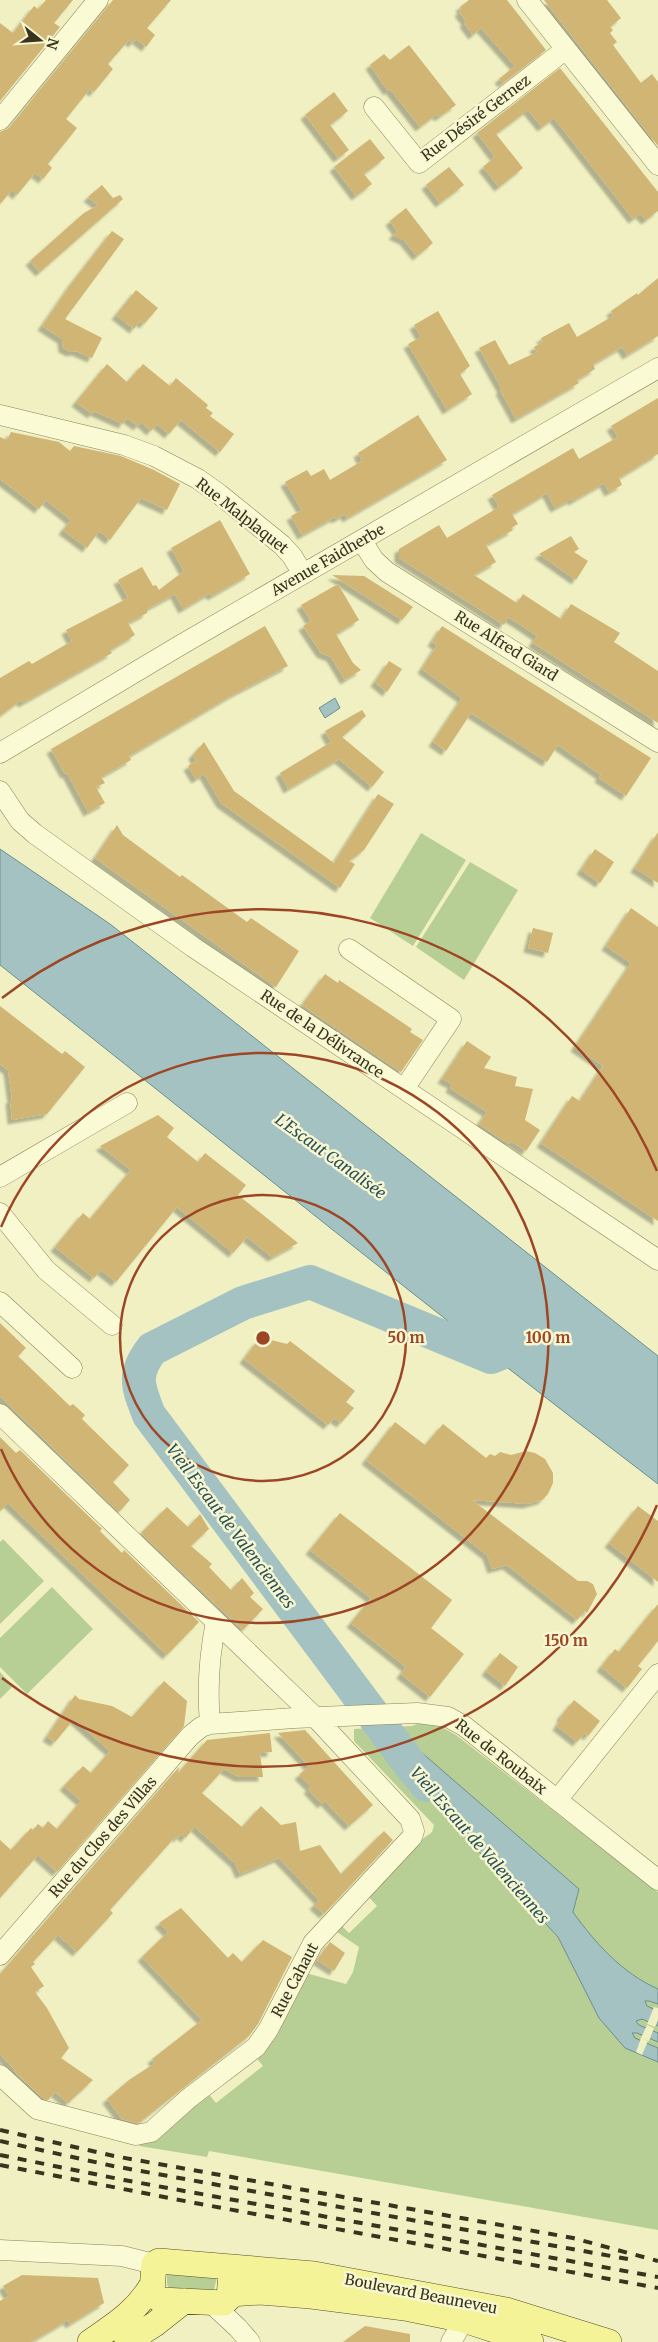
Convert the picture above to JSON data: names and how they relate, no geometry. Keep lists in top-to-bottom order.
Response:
{
  "streets": {
    "main road": ["Boulevard Beauneveu"],
    "street": [
      "Rue Désiré Gernez",
      "Rue Malplaquet",
      "Avenue Faidherbe",
      "Rue Alfred Giard",
      "Rue de la Délivrance",
      "Rue de Roubaix",
      "Rue du Clos des Villas",
      "Rue Cahaut"
    ]
  },
  "crossings": [
    ["Rue Malplaquet", "Avenue Faidherbe"],
    ["Avenue Faidherbe", "Rue Alfred Giard"],
    ["Rue de Roubaix", "Rue du Clos des Villas"],
    ["Rue de Roubaix", "Rue Cahaut"],
    ["Rue du Clos des Villas", "Rue Cahaut"]
  ],
  "water": ["L'Escaut Canalisée", "Vieil Escaut de Valenciennes"],
  "north": "right",
  "rings": ["50 m", "100 m", "150 m"]
}
